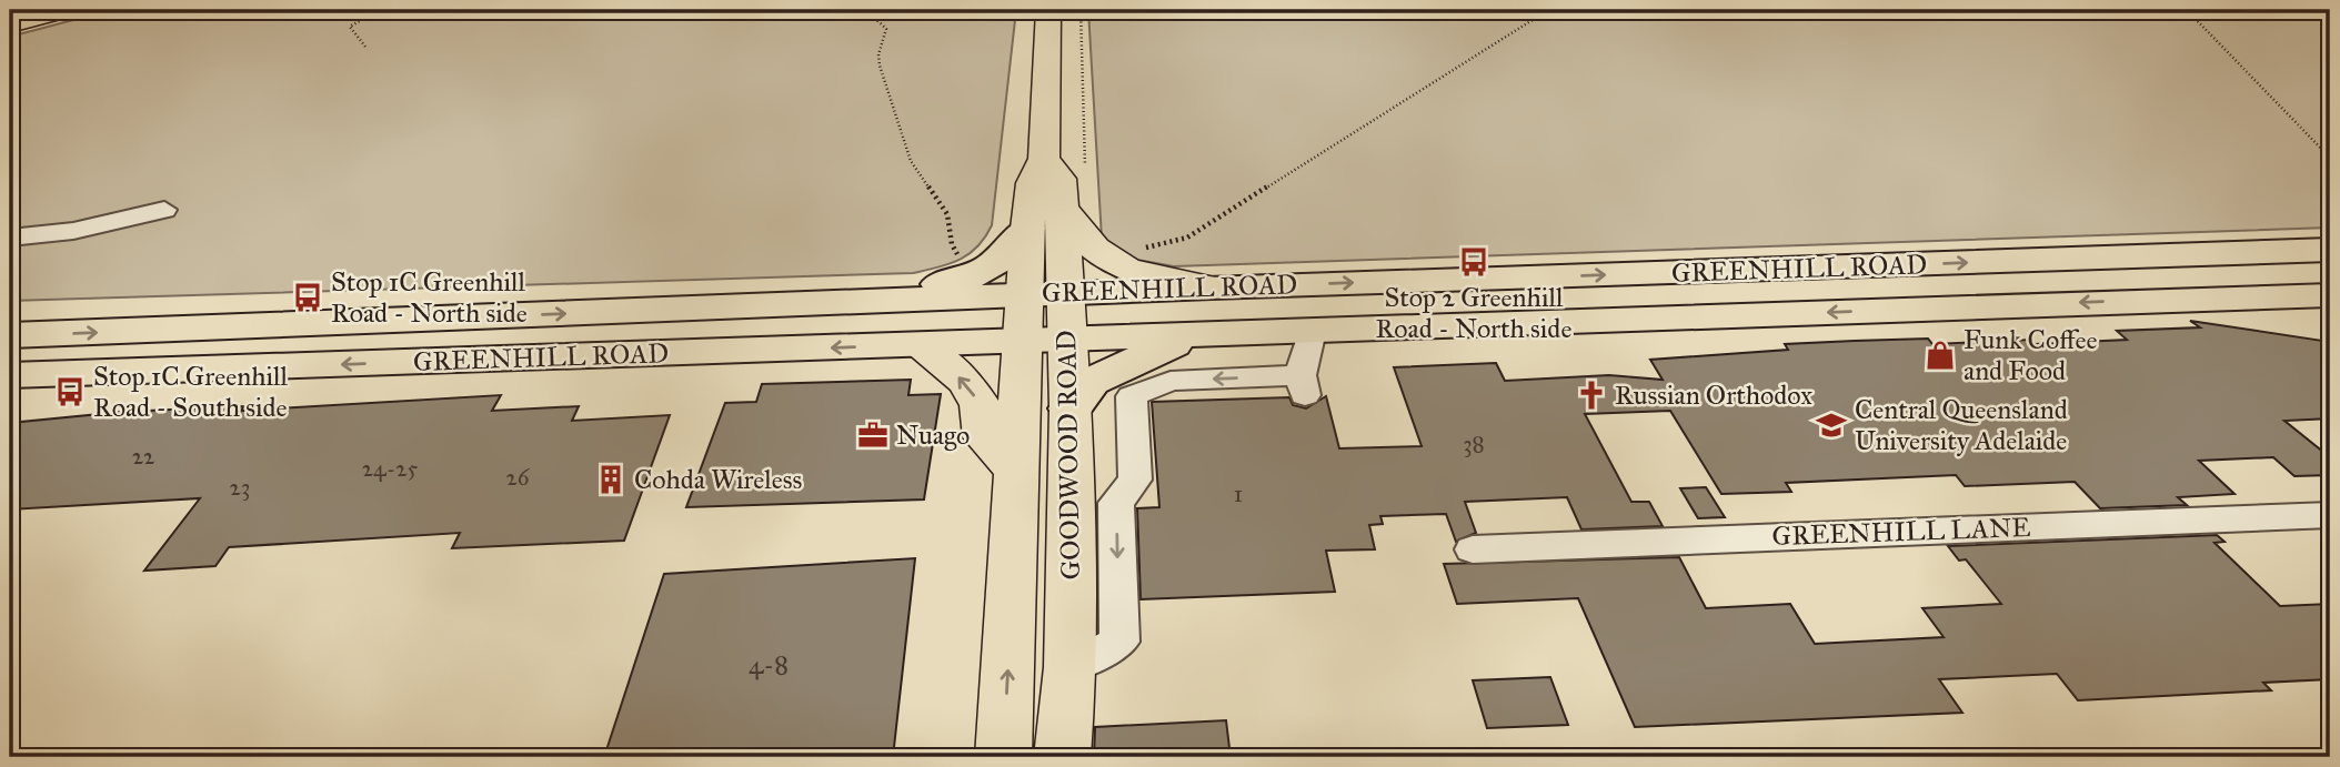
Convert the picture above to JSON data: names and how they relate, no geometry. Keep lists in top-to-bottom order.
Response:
{
  "streets": {
    "highway": ["GREENHILL ROAD"],
    "main road": ["GOODWOOD ROAD"],
    "lane": ["GREENHILL LANE"]
  },
  "crossings": [
    ["GREENHILL ROAD", "GOODWOOD ROAD"]
  ],
  "places": {
    "bus stop": ["Stop 2 Greenhill Road - North side", "Stop 1C Greenhill Road - North side", "Stop 1C Greenhill Road - South side"],
    "shop": ["Funk Coffee and Food"],
    "church": ["Russian Orthodox"],
    "school or university": ["Central Queensland University Adelaide"],
    "office": ["Nuago"],
    "building": ["Cohda Wireless"]
  },
  "house_numbers": [
    "38",
    "22",
    "24-25",
    "26",
    "23",
    "1",
    "4-8"
  ]
}
